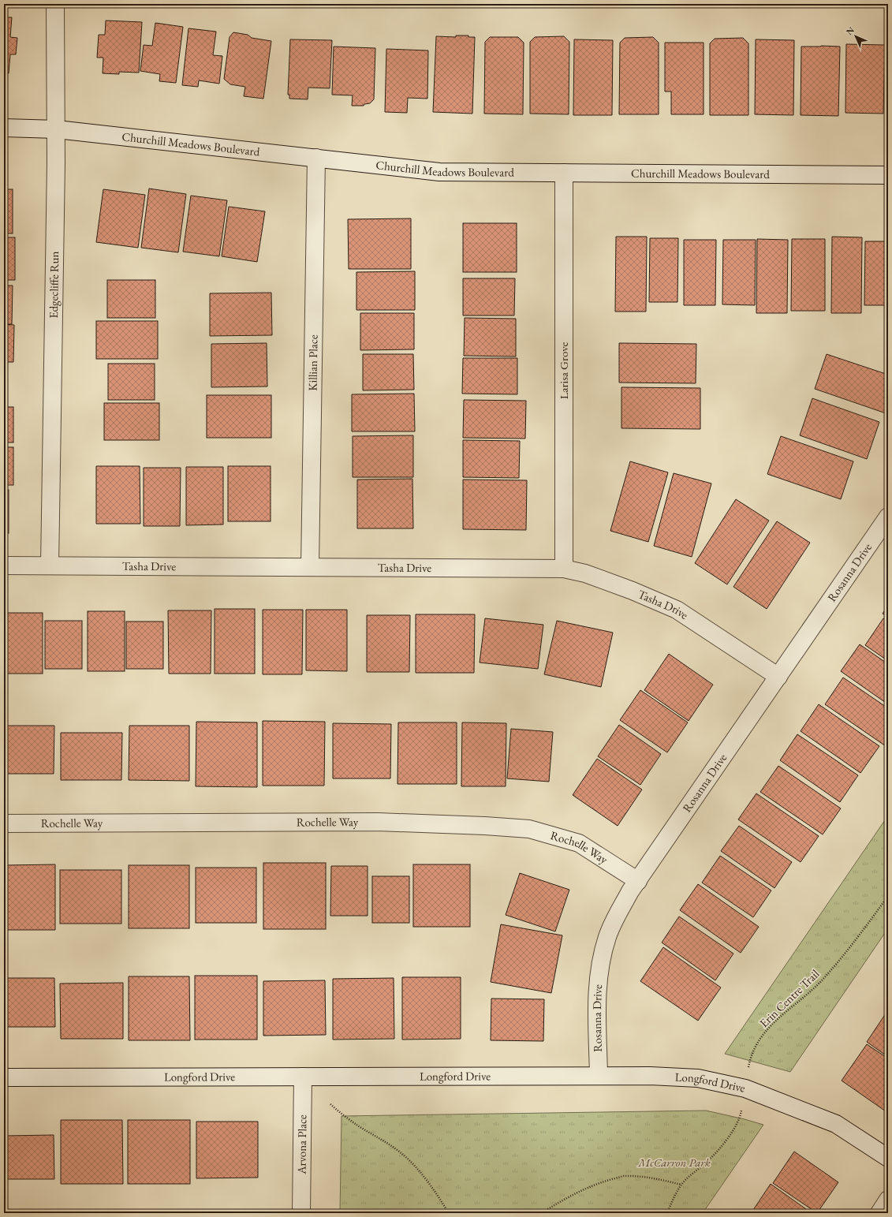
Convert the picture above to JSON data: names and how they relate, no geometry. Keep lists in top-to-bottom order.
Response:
{
  "streets": {
    "street": [
      "Churchill Meadows Boulevard",
      "Edgecliffe Run",
      "Killian Place",
      "Larisa Grove",
      "Tasha Drive",
      "Rosanna Drive",
      "Rochelle Way",
      "Longford Drive",
      "Arvona Place"
    ],
    "path": ["Erin Centre Trail"]
  },
  "crossings": [
    ["Churchill Meadows Boulevard", "Edgecliffe Run"],
    ["Churchill Meadows Boulevard", "Killian Place"],
    ["Churchill Meadows Boulevard", "Larisa Grove"],
    ["Edgecliffe Run", "Tasha Drive"],
    ["Killian Place", "Tasha Drive"],
    ["Larisa Grove", "Tasha Drive"],
    ["Tasha Drive", "Rosanna Drive"],
    ["Rosanna Drive", "Rochelle Way"],
    ["Rosanna Drive", "Longford Drive"],
    ["Longford Drive", "Arvona Place"]
  ],
  "parks": ["McCarron Park"],
  "north": "top left"
}
